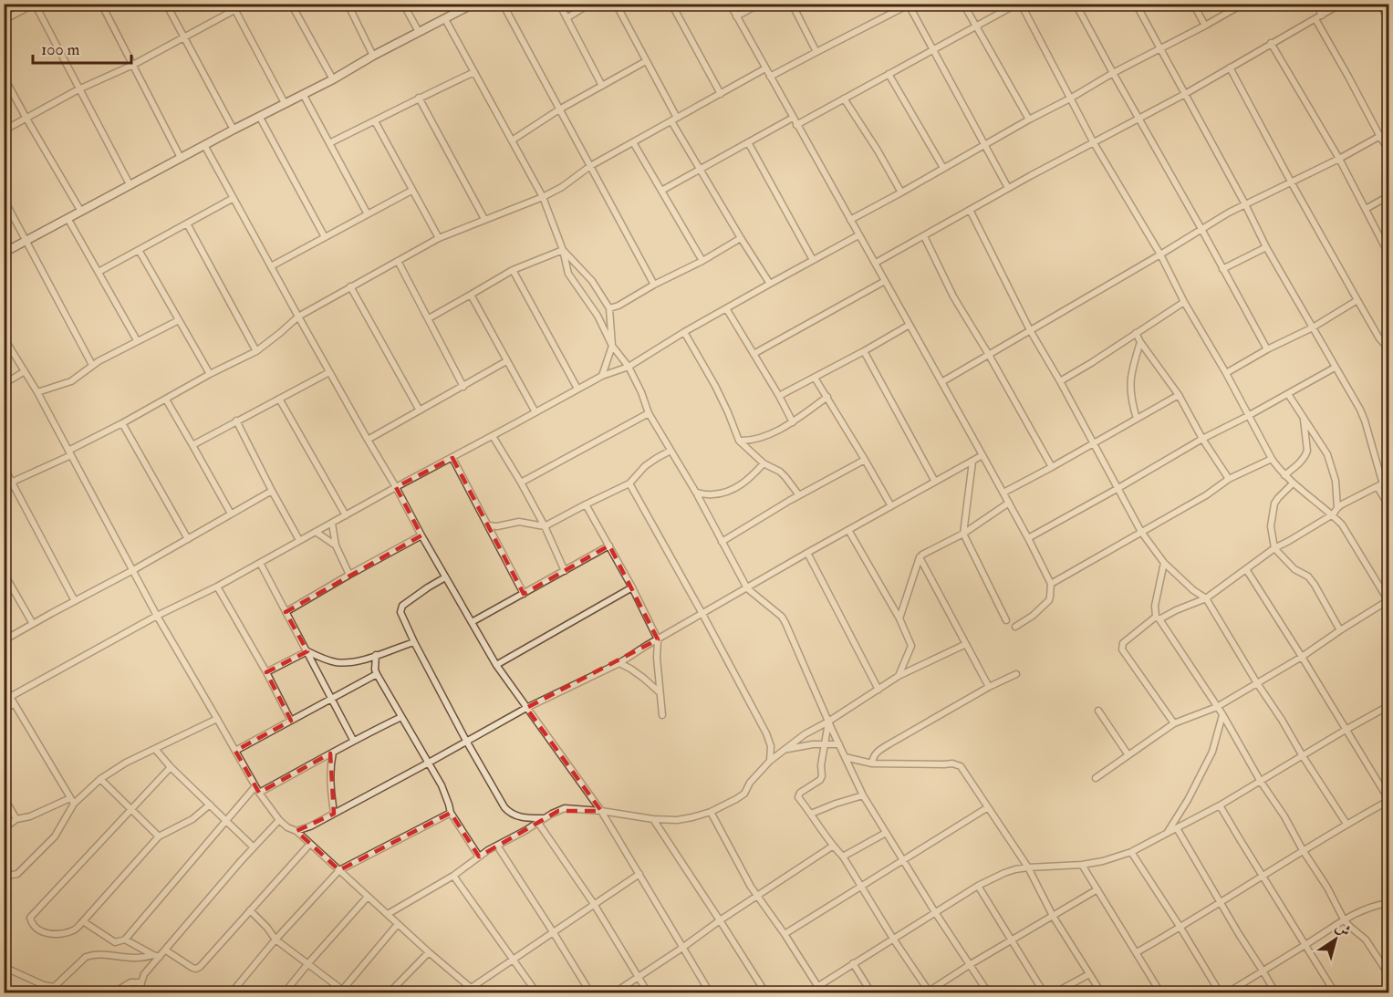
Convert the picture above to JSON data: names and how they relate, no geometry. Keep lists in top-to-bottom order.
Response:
{
  "scale_bar": "100 m",
  "north": "top right"
}
